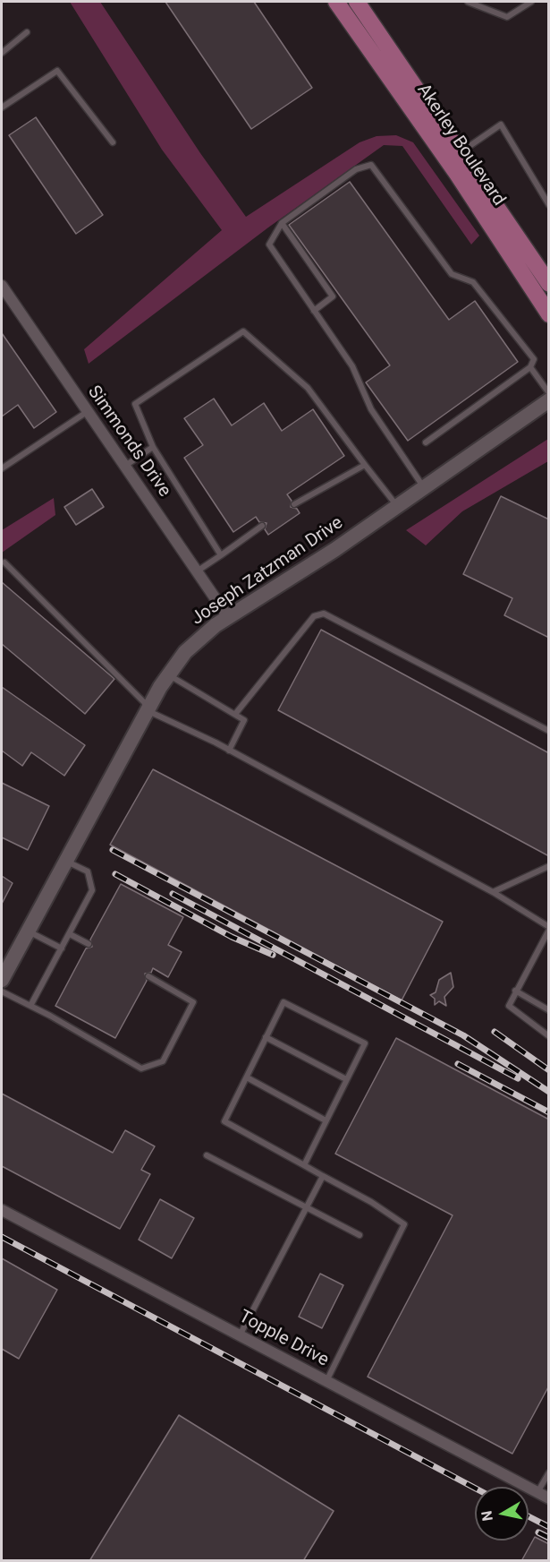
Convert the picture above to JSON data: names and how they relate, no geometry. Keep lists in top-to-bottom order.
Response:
{
  "streets": {
    "main road": ["Akerley Boulevard"],
    "street": ["Simmonds Drive", "Joseph Zatzman Drive", "Topple Drive"]
  },
  "crossings": [
    ["Simmonds Drive", "Joseph Zatzman Drive"]
  ],
  "north": "left"
}
